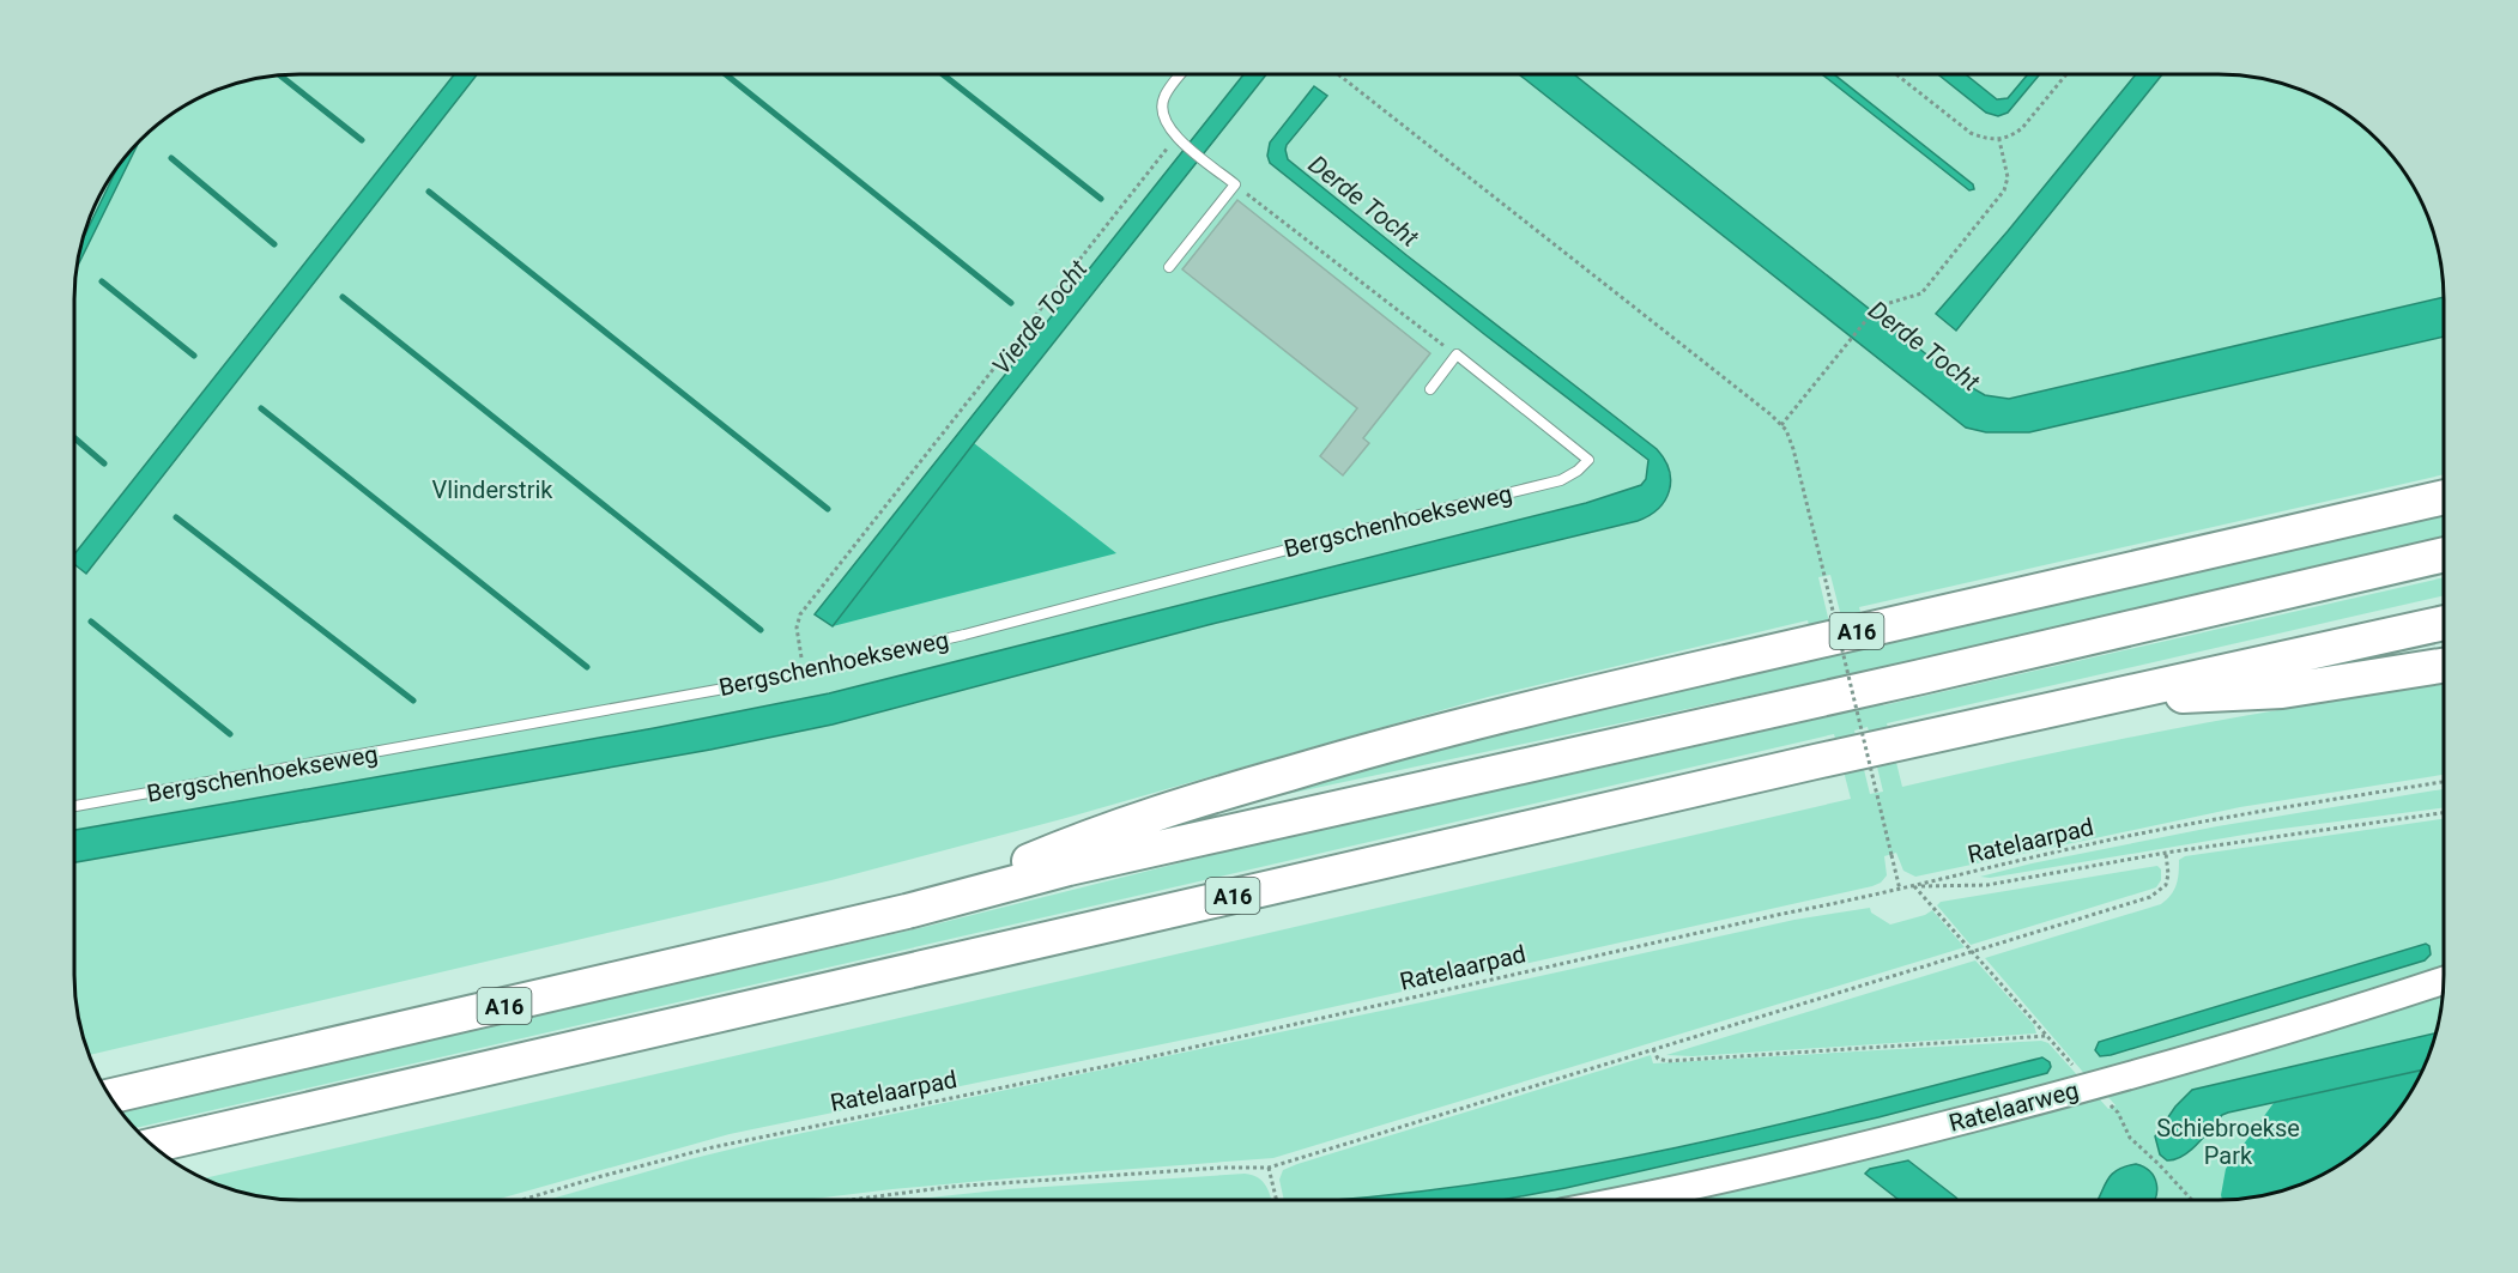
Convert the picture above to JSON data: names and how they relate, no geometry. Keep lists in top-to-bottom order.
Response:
{
  "streets": {
    "highway": ["A16"],
    "street": ["Ratelaarweg"],
    "lane": ["Bergschenhoekseweg"],
    "path": ["Ratelaarpad"]
  },
  "water": ["Derde Tocht", "Vierde Tocht"],
  "parks": ["Vlinderstrik", "Schiebroekse Park"]
}
